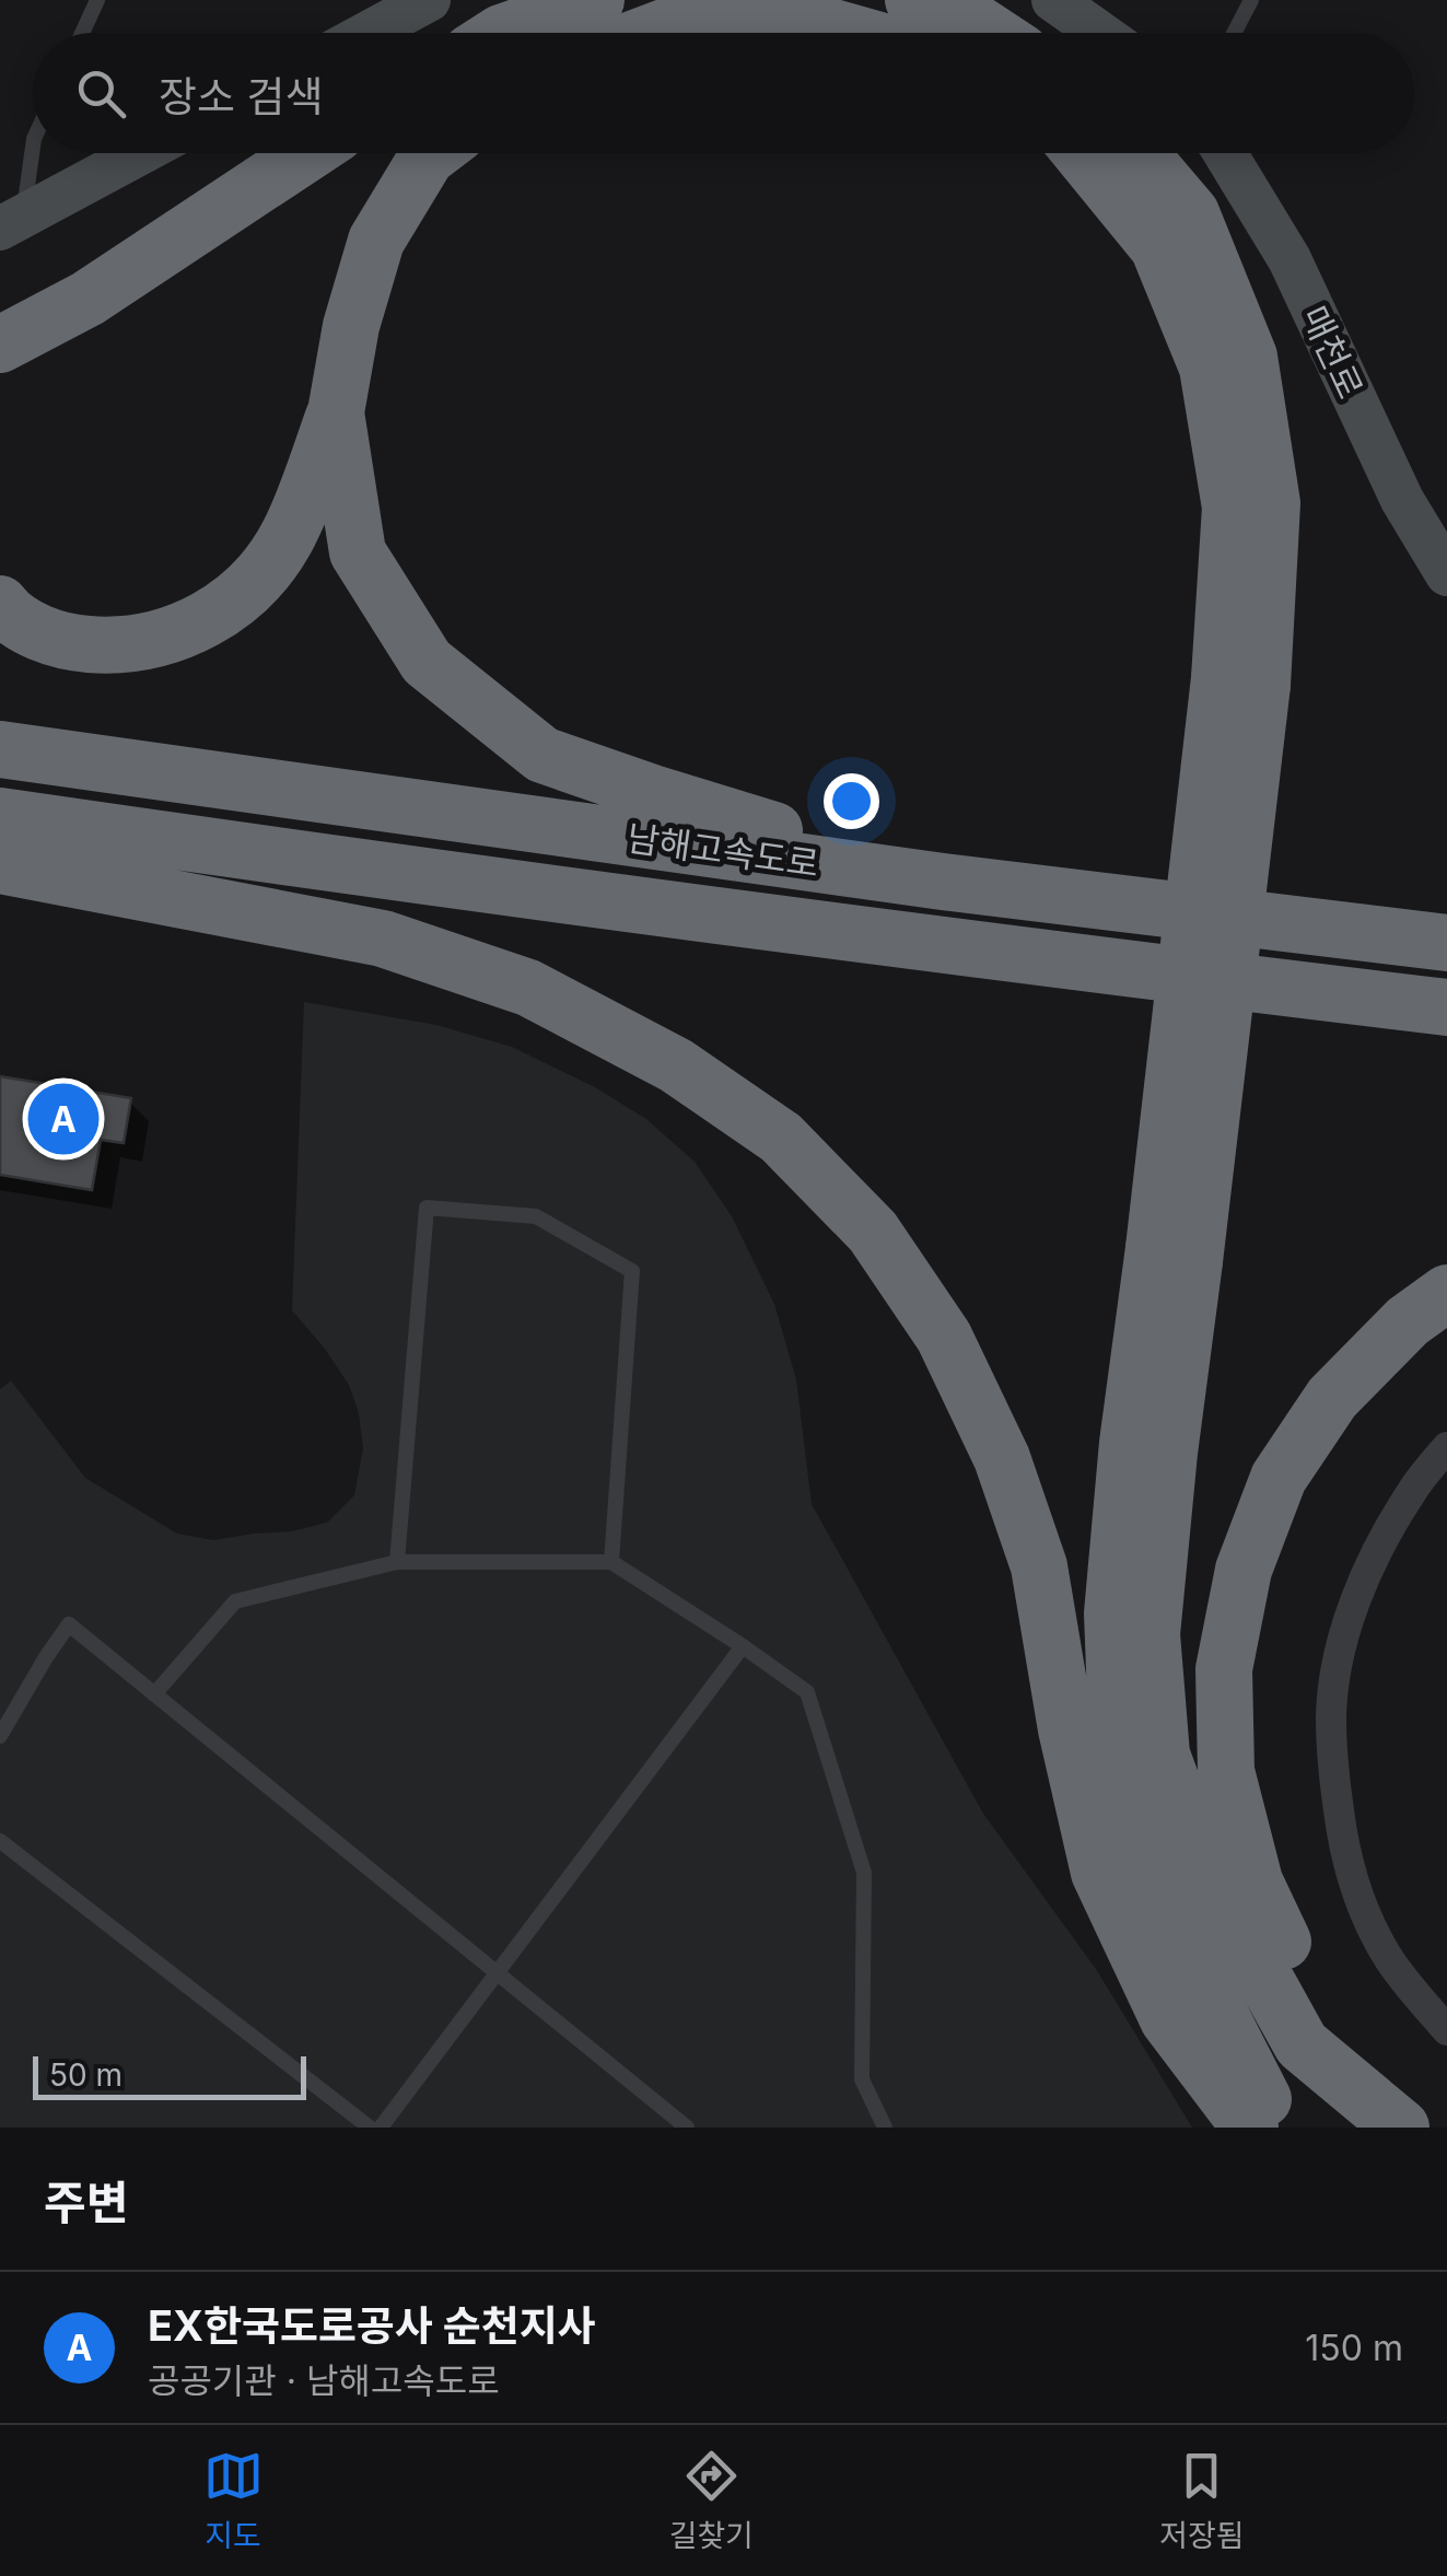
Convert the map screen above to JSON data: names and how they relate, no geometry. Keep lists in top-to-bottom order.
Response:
{
  "streets": {
    "highway": ["남해고속도로"],
    "main road": ["매천로"]
  },
  "scale_bar": "50 m",
  "page": {
    "search": "장소 검색",
    "pins": "A",
    "scale": "50 m",
    "heading": "주변",
    "list": [
      {
        "mark": "A",
        "name": "EX한국도로공사 순천지사",
        "note": "공공기관 · 남해고속도로",
        "value": "150 m"
      }
    ],
    "nav": ["지도", "길찾기", "저장됨"]
  }
}
